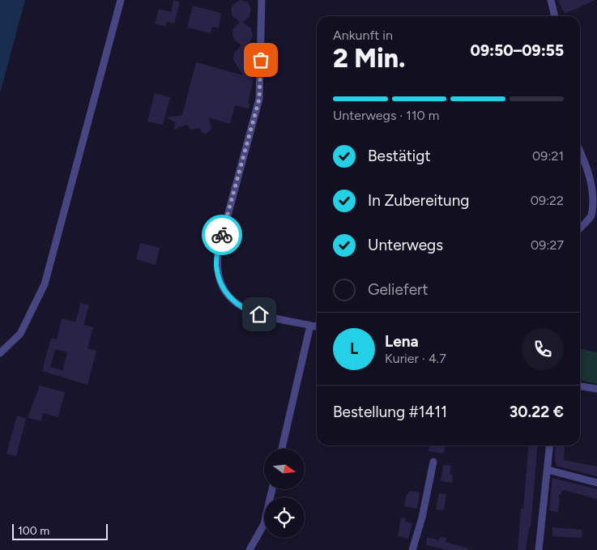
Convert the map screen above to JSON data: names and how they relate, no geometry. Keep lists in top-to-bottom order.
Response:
{
  "scale_bar": "100 m",
  "north": "right",
  "page": {
    "heading": ["2 Min.", "Ankunft in", "09:50–09:55"],
    "panel": [
      "Lena",
      "Kurier · 4.7",
      "Bestellung #1411",
      "30.22 €"
    ],
    "bar": "Unterwegs · 110 m",
    "list": [
      ["Bestätigt", "09:21"],
      ["In Zubereitung", "09:22"],
      ["Unterwegs", "09:27"],
      "Geliefert"
    ],
    "round": "L",
    "scale": "100 m"
  }
}
